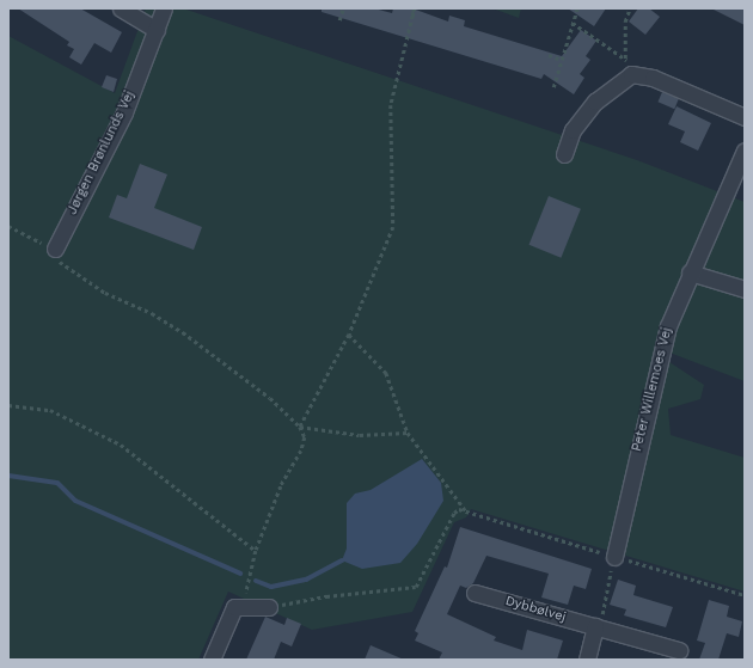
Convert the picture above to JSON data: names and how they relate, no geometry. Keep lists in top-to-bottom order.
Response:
{
  "streets": {
    "street": ["Jørgen Brønlunds Vej", "Peter Willemoes Vej", "Dybbølvej"]
  }
}
